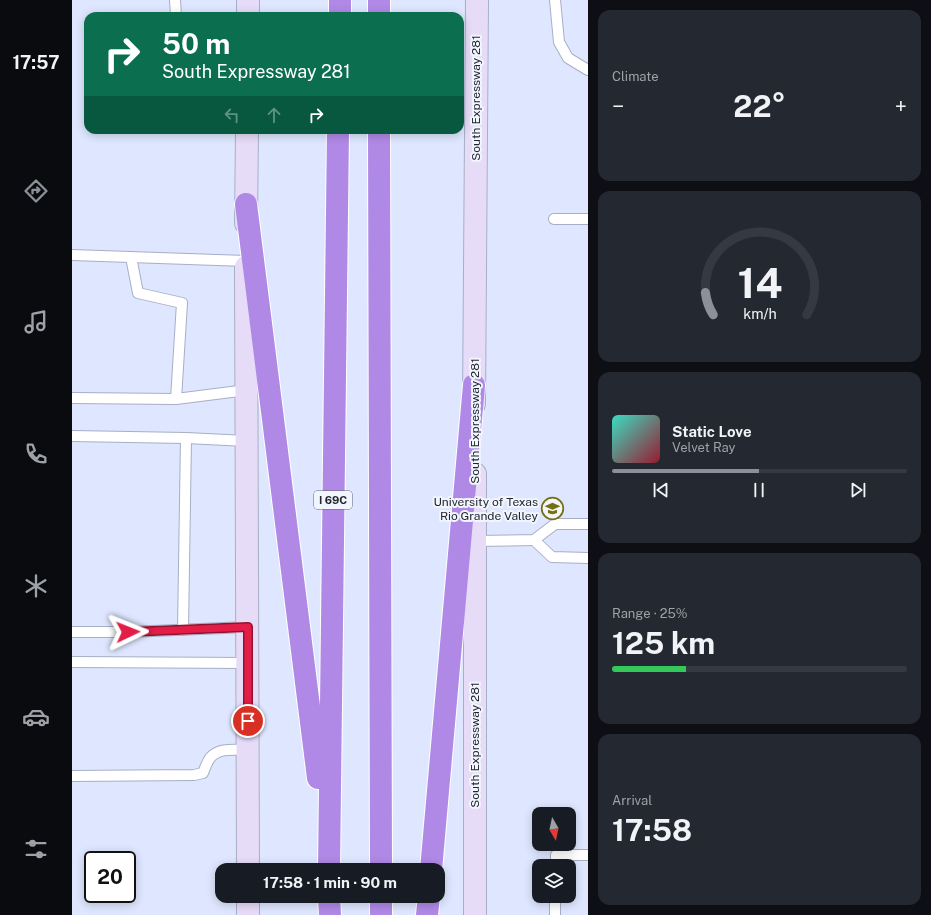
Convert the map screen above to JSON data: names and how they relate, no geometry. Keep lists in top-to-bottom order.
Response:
{
  "streets": {
    "highway": ["I 69C"],
    "main road": ["South Expressway 281"]
  },
  "places": {
    "school or university": ["University of Texas Rio Grande Valley"]
  },
  "north": "bottom",
  "page": {
    "tabs": "17:57",
    "tile": [
      "Climate",
      ["Range · 25%", "125 km"],
      ["Arrival", "17:58"]
    ],
    "turn": ["50 m", "South Expressway 281"],
    "heat": ["−", "22°", "+"],
    "song": ["Static Love", "Velvet Ray"],
    "limit": "20",
    "trip": "17:58 · 1 min · 90 m",
    "gauge": ["14", "km/h"]
  }
}
